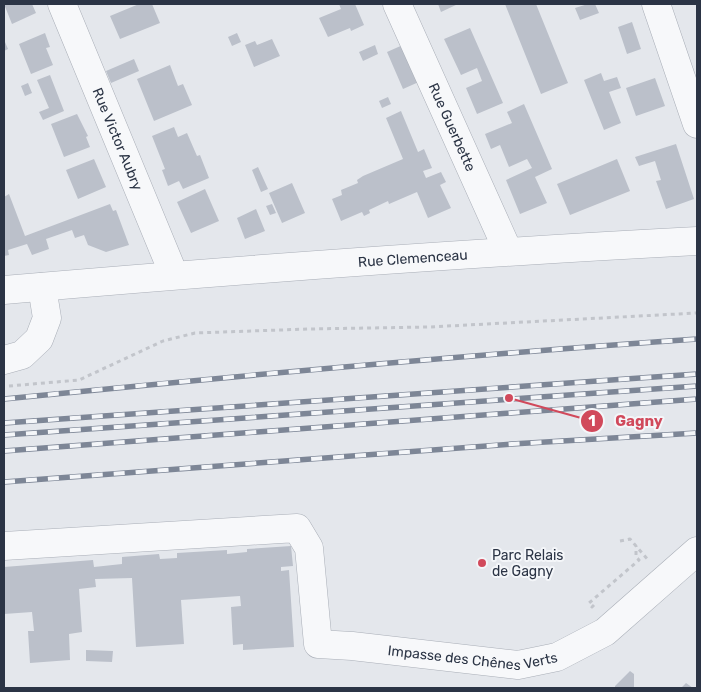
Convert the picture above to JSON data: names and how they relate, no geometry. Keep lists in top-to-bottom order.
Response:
{
  "streets": {
    "street": [
      "Rue Guerbette",
      "Rue Victor Aubry",
      "Rue Clemenceau",
      "Impasse des Chênes Verts"
    ]
  },
  "crossings": [
    ["Rue Guerbette", "Rue Clemenceau"],
    ["Rue Victor Aubry", "Rue Clemenceau"]
  ],
  "places": ["Gagny", "Parc Relais de Gagny"]
}
